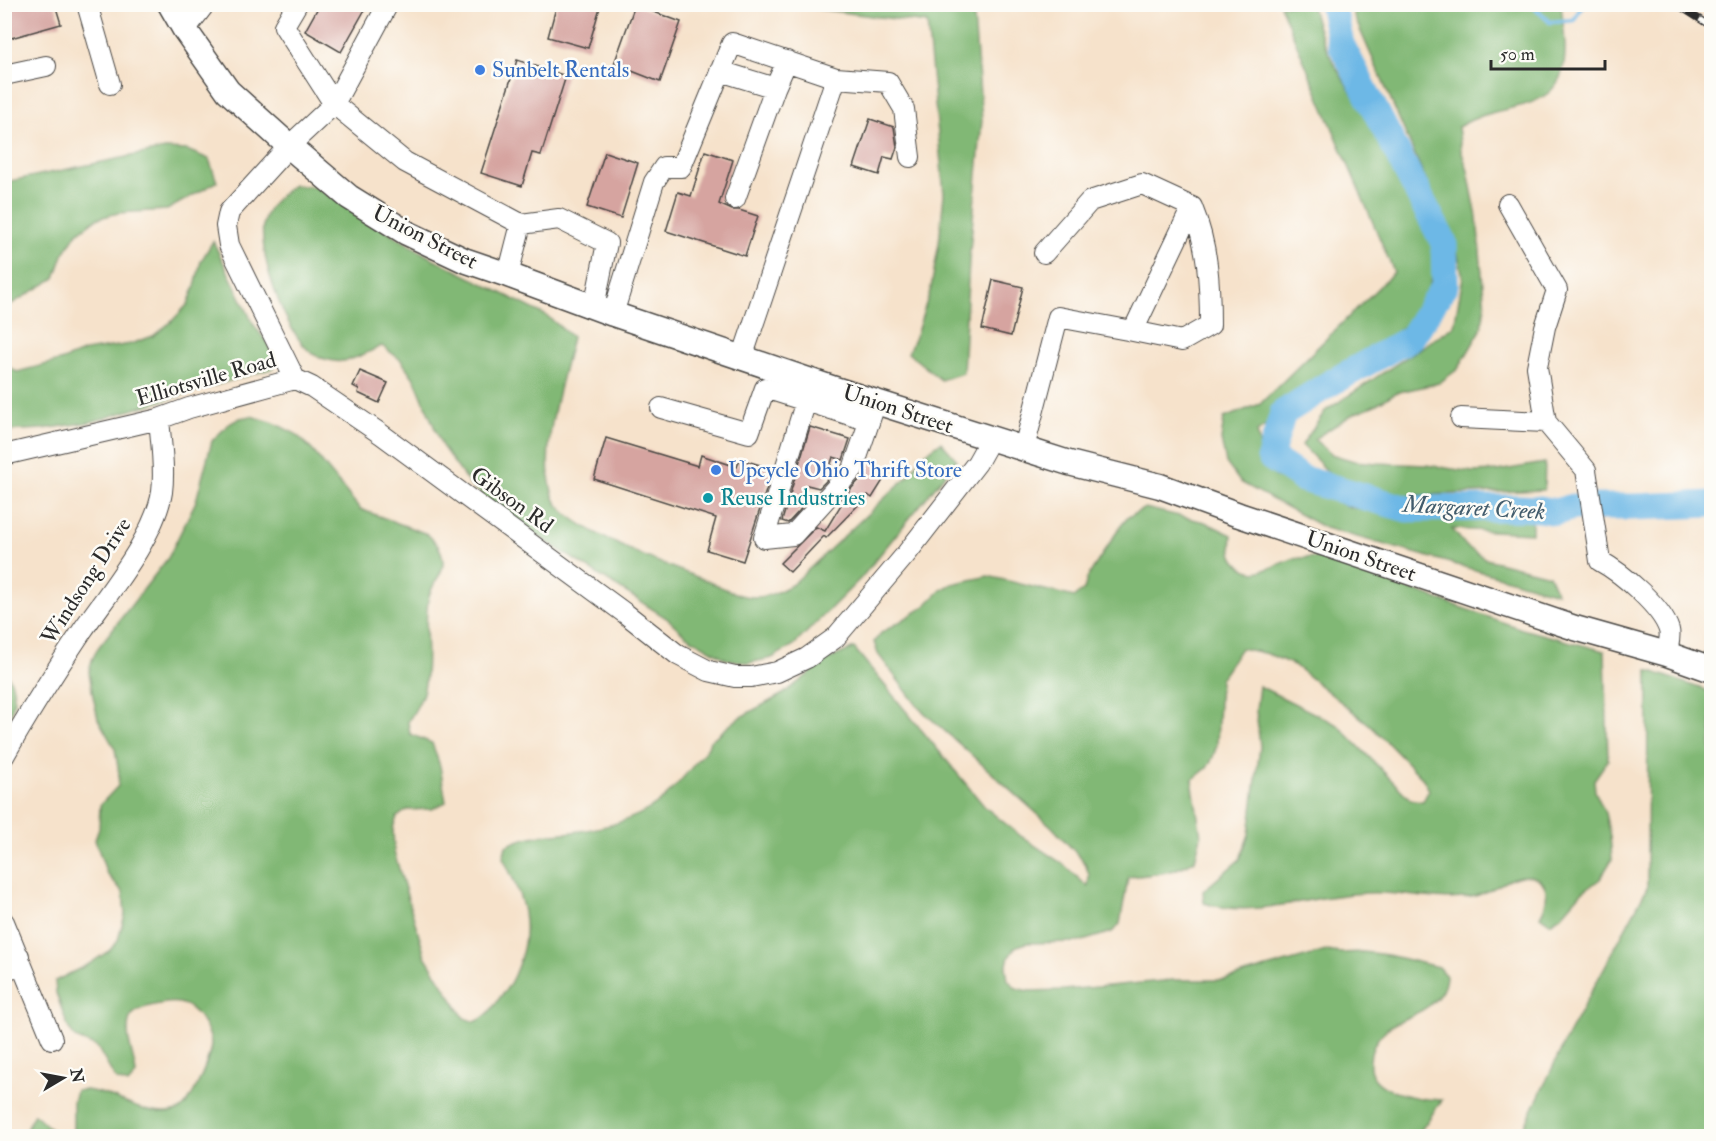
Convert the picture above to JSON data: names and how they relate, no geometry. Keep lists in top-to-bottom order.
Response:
{
  "streets": {
    "main road": ["Union Street"],
    "street": ["Elliotsville Road", "Gibson Rd", "Windsong Drive"]
  },
  "crossings": [
    ["Union Street", "Elliotsville Road"],
    ["Union Street", "Gibson Rd"],
    ["Elliotsville Road", "Gibson Rd"],
    ["Elliotsville Road", "Windsong Drive"]
  ],
  "water": ["Margaret Creek"],
  "places": ["Sunbelt Rentals", "Upcycle Ohio Thrift Store", "Reuse Industries"],
  "scale_bar": "50 m",
  "north": "right"
}
